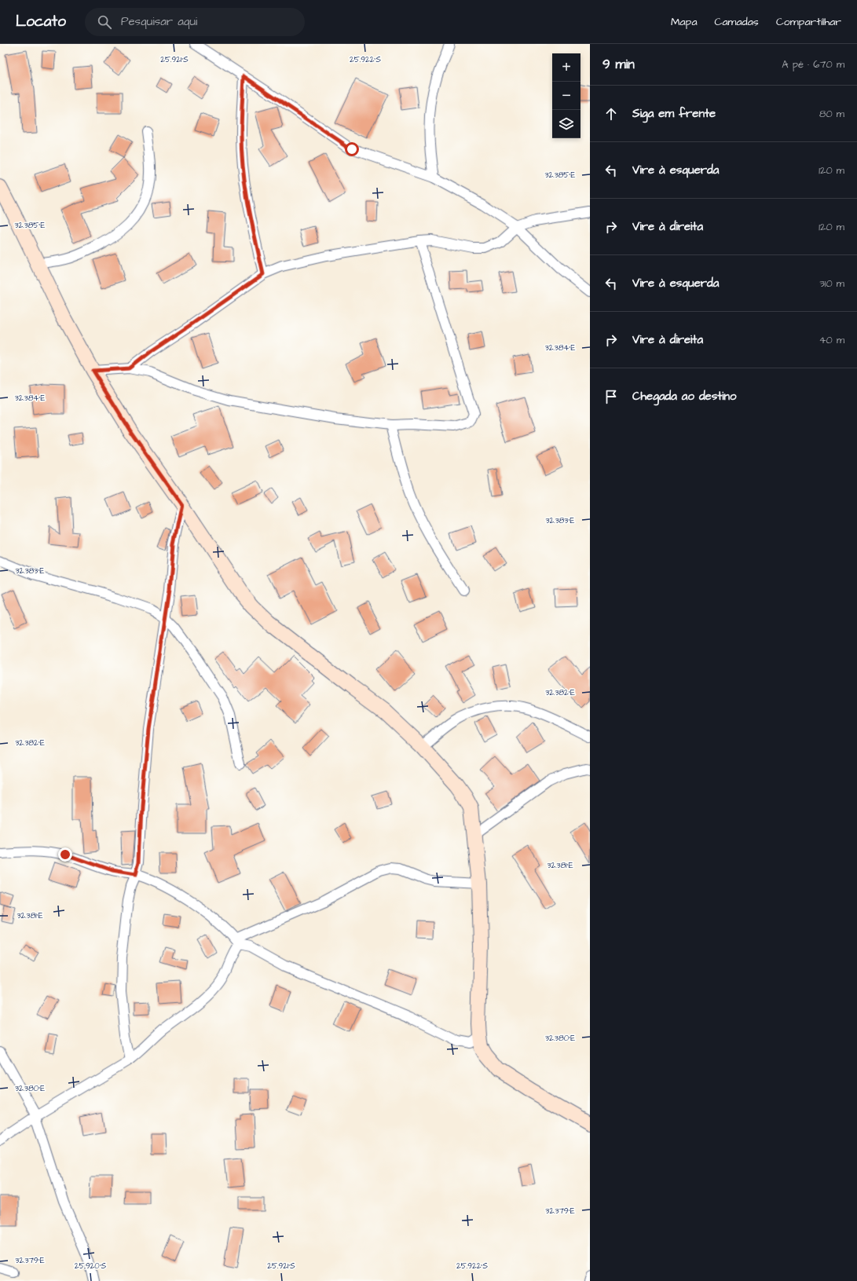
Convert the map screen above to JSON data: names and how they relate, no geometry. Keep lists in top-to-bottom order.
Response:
{
  "page": {
    "header": "Locato",
    "search": "Pesquisar aqui",
    "nav": ["Mapa", "Camadas", "Compartilhar"],
    "heading": ["9 min", "A pé · 670 m"],
    "map_buttons": ["+", "−"],
    "list": [
      ["Siga em frente", "80 m"],
      ["Vire à esquerda", "120 m"],
      ["Vire à direita", "120 m"],
      ["Vire à esquerda", "310 m"],
      ["Vire à direita", "40 m"],
      "Chegada ao destino"
    ]
  },
  "coordinates": [
    "25.921°S",
    "25.922°S",
    "32.385°E",
    "32.384°E",
    "32.383°E",
    "32.382°E",
    "32.381°E",
    "32.380°E",
    "32.379°E",
    "25.920°S"
  ]
}
